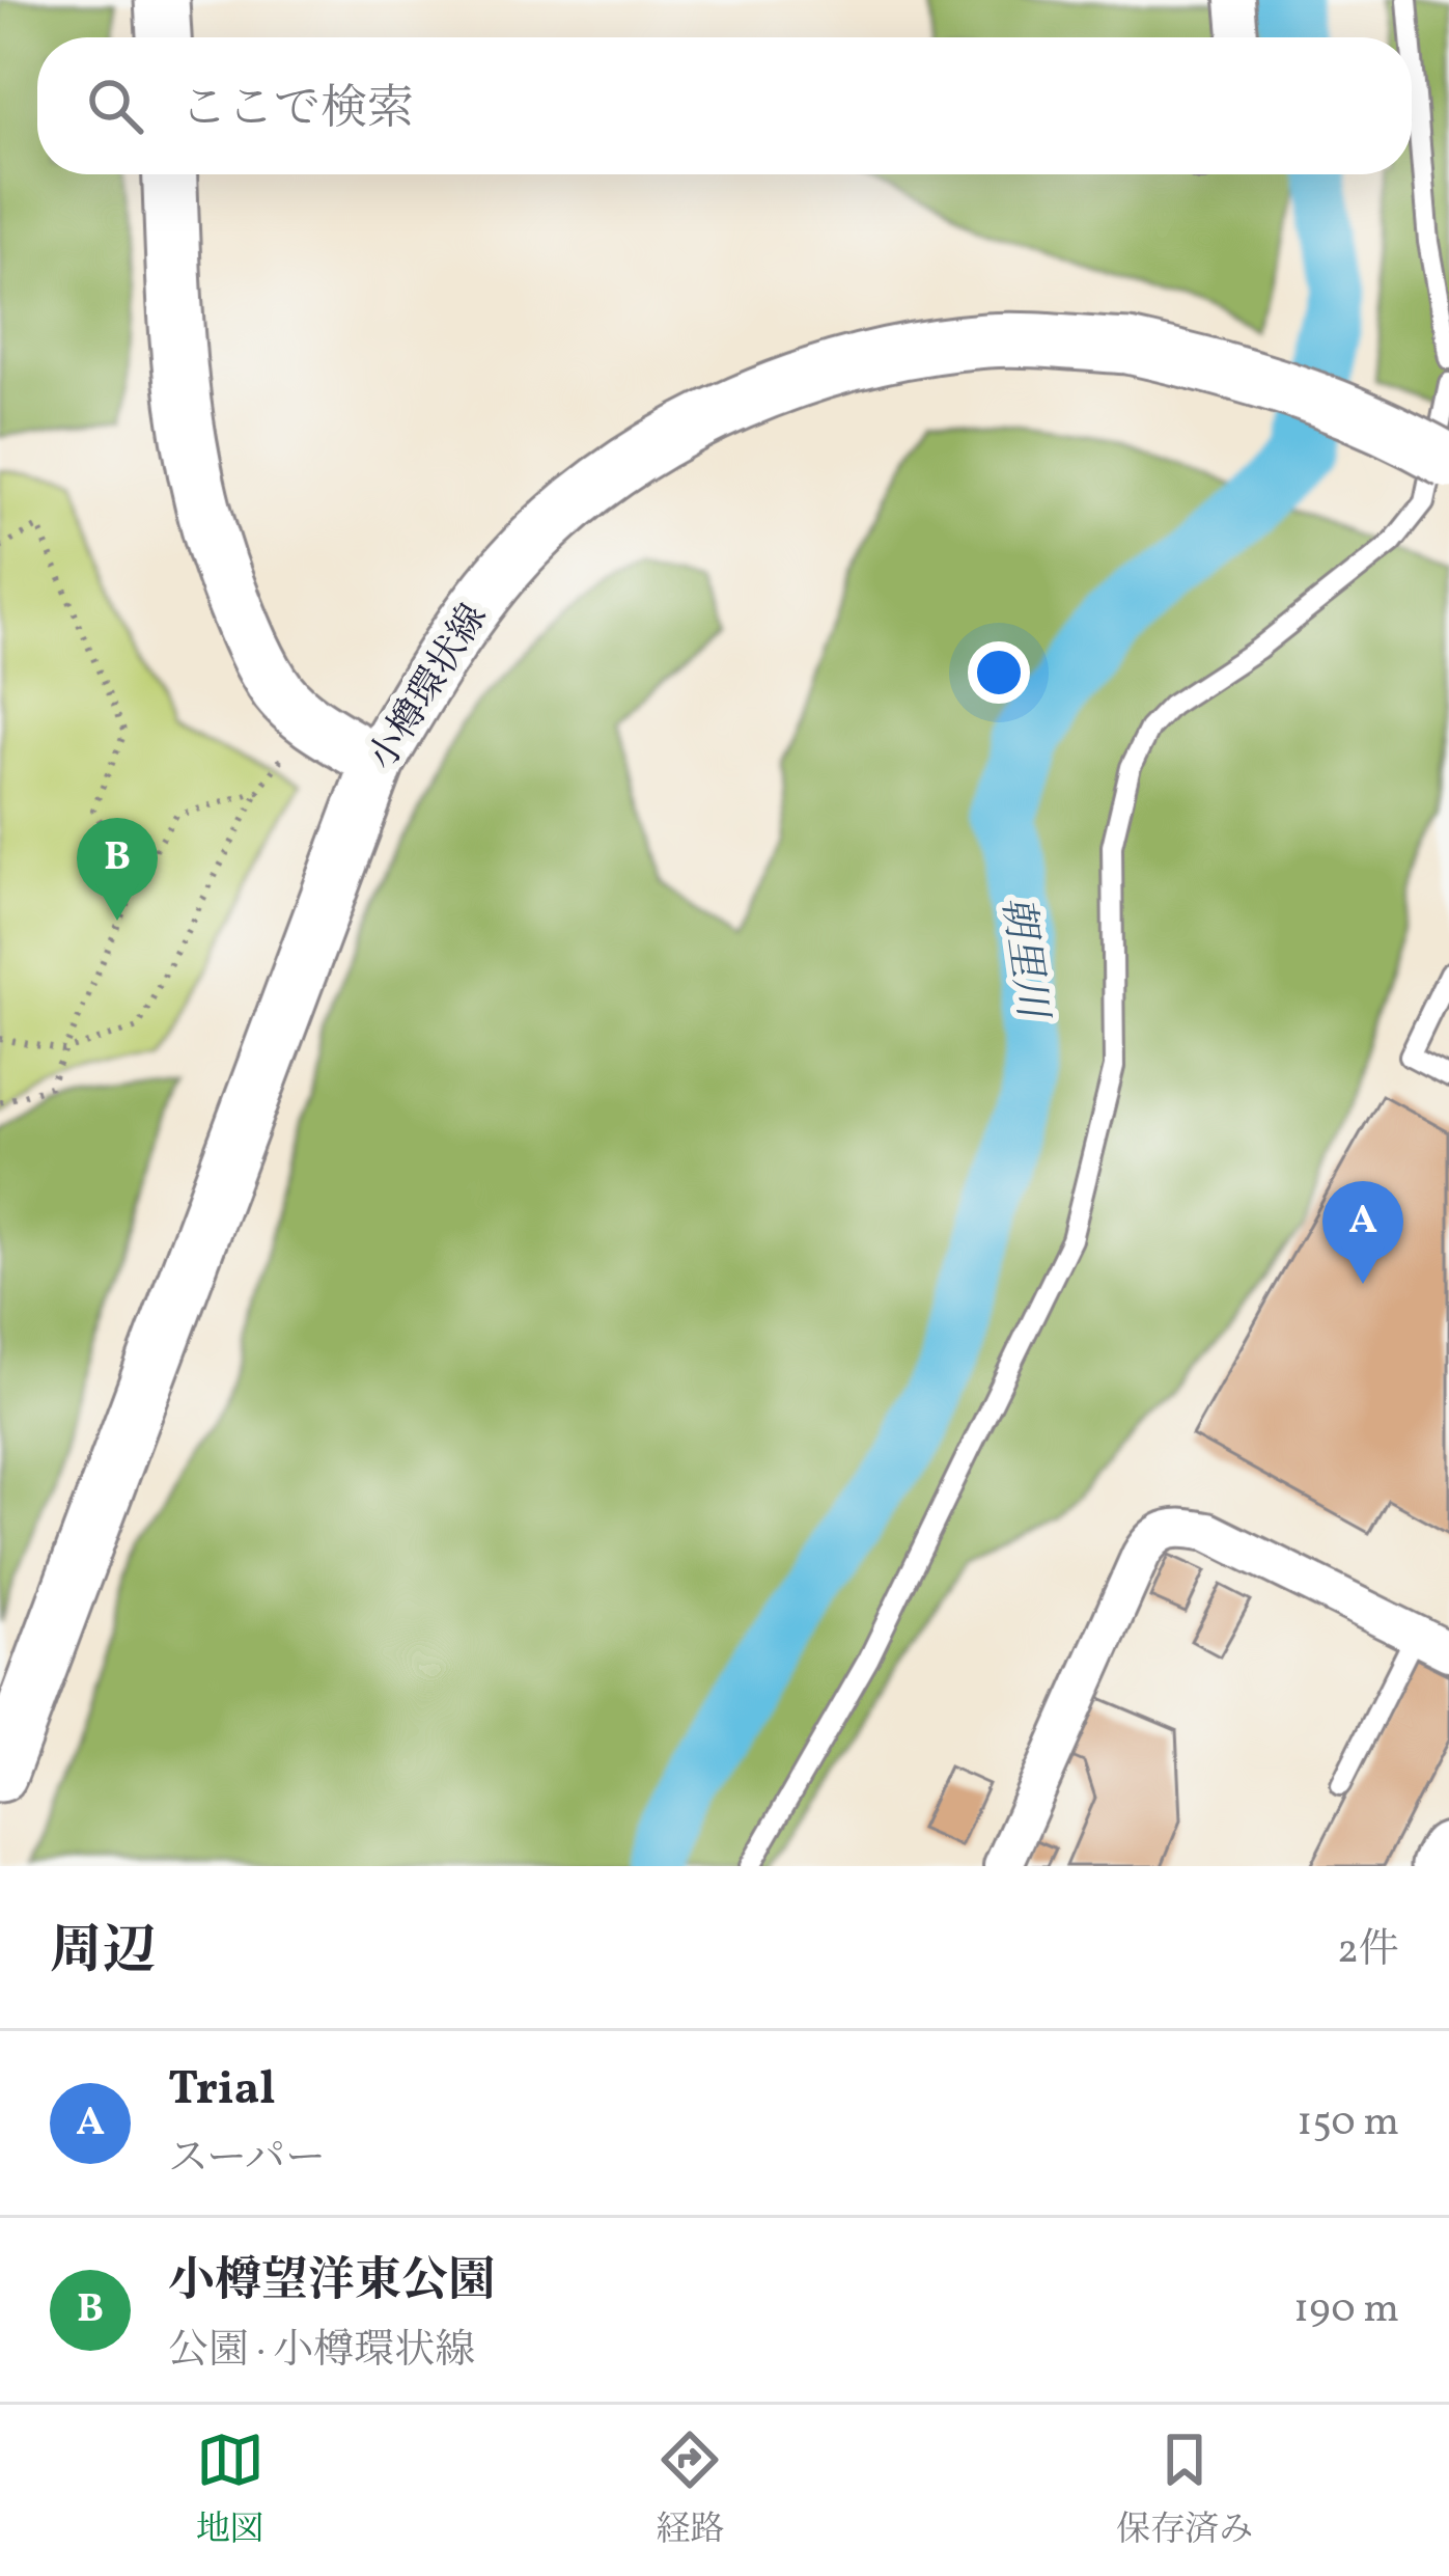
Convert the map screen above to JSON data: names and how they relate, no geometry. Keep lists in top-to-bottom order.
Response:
{
  "streets": {
    "main road": ["小樽環状線"]
  },
  "water": ["朝里川"],
  "page": {
    "search": "ここで検索",
    "pins": ["B", "A"],
    "heading": ["周辺", "2件"],
    "list": [
      {
        "mark": "A",
        "name": "Trial",
        "note": "スーパー",
        "value": "150 m"
      },
      {
        "mark": "B",
        "name": "小樽望洋東公園",
        "note": "公園 · 小樽環状線",
        "value": "190 m"
      }
    ],
    "nav": ["地図", "経路", "保存済み"]
  }
}
